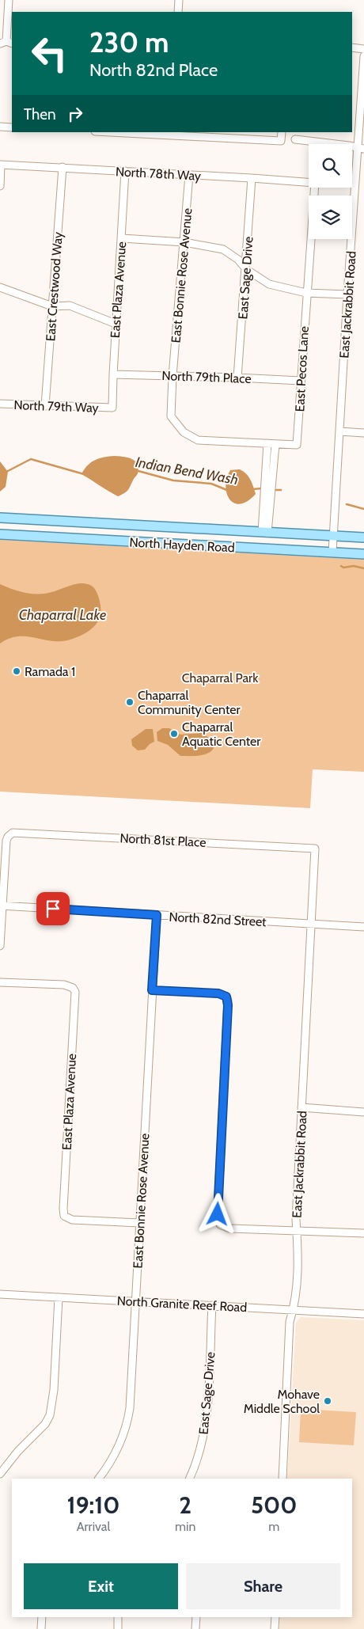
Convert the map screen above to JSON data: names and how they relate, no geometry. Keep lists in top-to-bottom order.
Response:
{
  "streets": {
    "main road": ["North Hayden Road"],
    "street": [
      "North 78th Way",
      "East Bonnie Rose Avenue",
      "East Sage Drive",
      "East Crestwood Way",
      "East Plaza Avenue",
      "East Jackrabbit Road",
      "East Pecos Lane",
      "North 79th Place",
      "North 79th Way",
      "North 81st Place",
      "North 82nd Street",
      "North Granite Reef Road"
    ]
  },
  "crossings": [
    ["North 78th Way", "East Bonnie Rose Avenue"],
    ["North 78th Way", "East Sage Drive"],
    ["North 78th Way", "East Crestwood Way"],
    ["North 78th Way", "East Plaza Avenue"],
    ["East Bonnie Rose Avenue", "East Plaza Avenue"],
    ["East Bonnie Rose Avenue", "North 79th Place"],
    ["East Bonnie Rose Avenue", "North 82nd Street"],
    ["East Bonnie Rose Avenue", "North Granite Reef Road"],
    ["East Sage Drive", "North 79th Place"],
    ["East Sage Drive", "North Granite Reef Road"],
    ["East Crestwood Way", "North 79th Way"],
    ["East Plaza Avenue", "North 79th Place"],
    ["East Plaza Avenue", "North 79th Way"],
    ["East Jackrabbit Road", "North Hayden Road"],
    ["East Jackrabbit Road", "North 81st Place"],
    ["East Jackrabbit Road", "North 82nd Street"],
    ["East Jackrabbit Road", "North Granite Reef Road"],
    ["East Pecos Lane", "North 79th Place"],
    ["North 81st Place", "North 82nd Street"]
  ],
  "water": ["Indian Bend Wash", "Chaparral Lake"],
  "parks": ["Chaparral Park"],
  "places": [
    "Ramada 1",
    "Chaparral Community Center",
    "Chaparral Aquatic Center",
    "Mohave Middle School"
  ],
  "page": {
    "turn": ["230 m", "North 82nd Place"],
    "then": "Then",
    "eta": [
      "19:10",
      "Arrival",
      "2",
      "min",
      "500",
      "m"
    ],
    "buttons": ["Exit", "Share"]
  }
}
